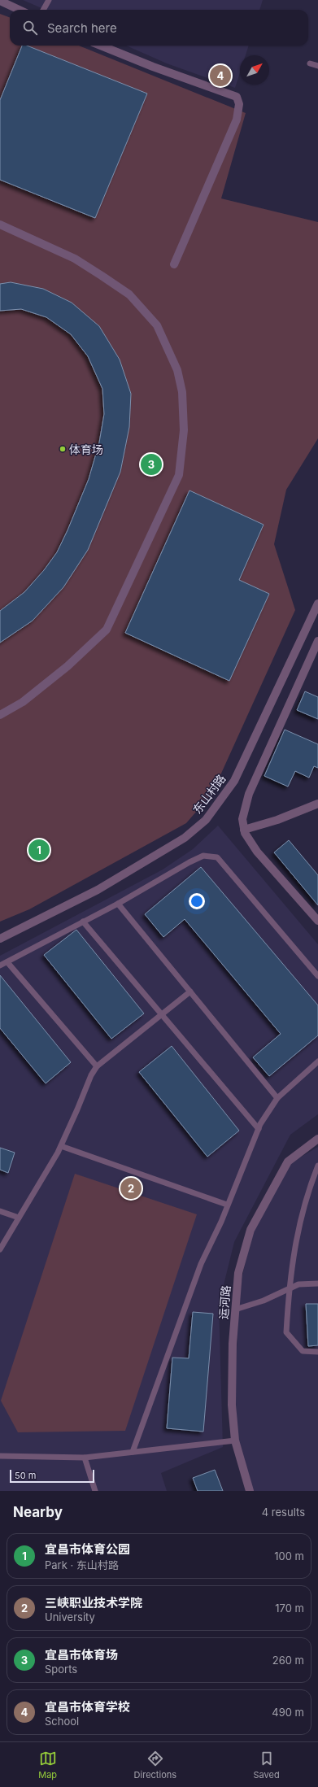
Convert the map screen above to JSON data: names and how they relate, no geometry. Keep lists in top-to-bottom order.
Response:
{
  "streets": {
    "street": ["东山村路", "运河路"]
  },
  "places": ["体育场"],
  "scale_bar": "50 m",
  "north": "top right",
  "page": {
    "search": "Search here",
    "pins": [
      "4",
      "3",
      "1",
      "2"
    ],
    "scale": "50 m",
    "heading": ["Nearby", "4 results"],
    "list": [
      {
        "mark": "1",
        "name": "宜昌市体育公园",
        "note": "Park · 东山村路",
        "value": "100 m"
      },
      {
        "mark": "2",
        "name": "三峡职业技术学院",
        "note": "University",
        "value": "170 m"
      },
      {
        "mark": "3",
        "name": "宜昌市体育场",
        "note": "Sports",
        "value": "260 m"
      },
      {
        "mark": "4",
        "name": "宜昌市体育学校",
        "note": "School",
        "value": "490 m"
      }
    ],
    "nav": ["Map", "Directions", "Saved"]
  }
}
